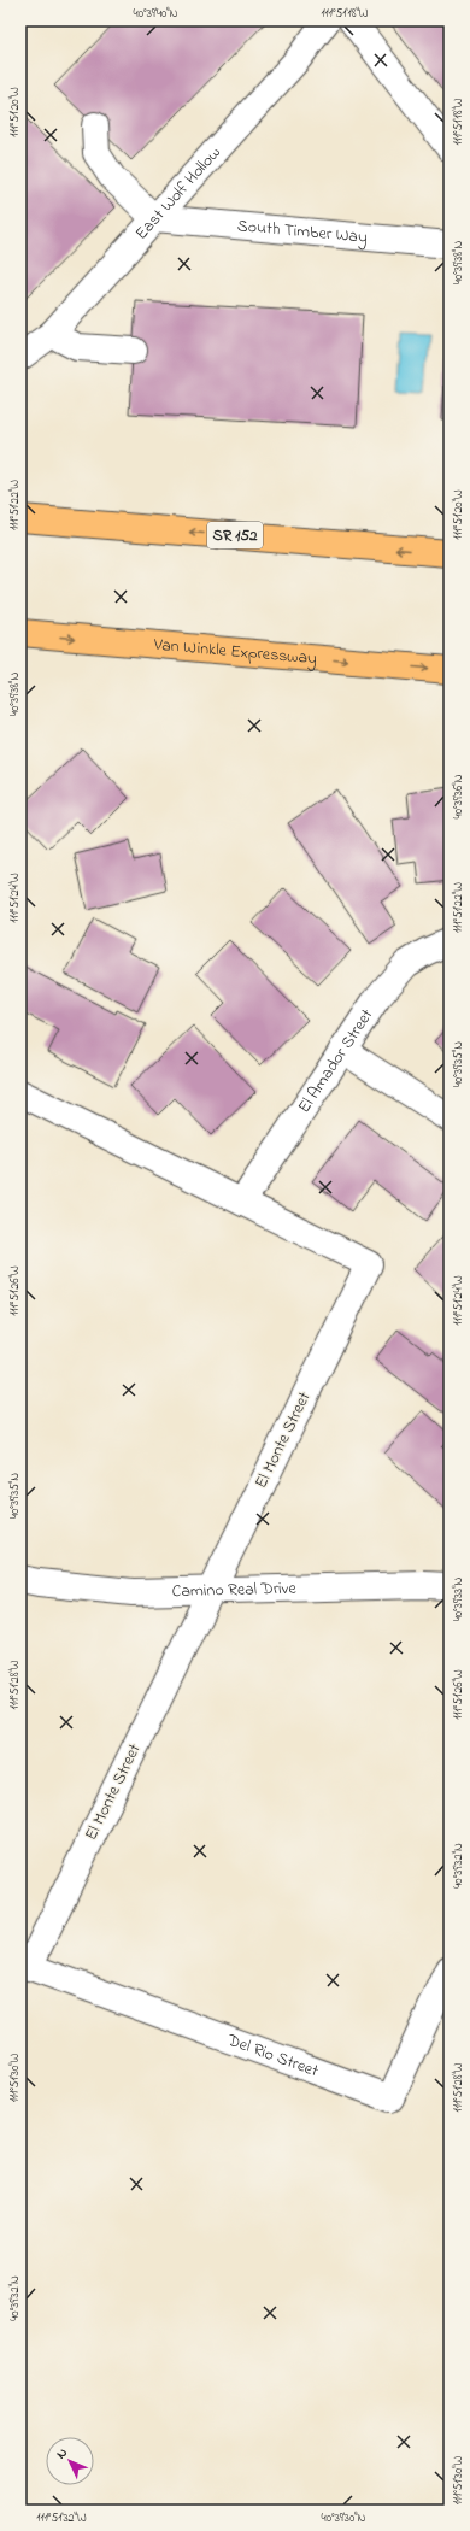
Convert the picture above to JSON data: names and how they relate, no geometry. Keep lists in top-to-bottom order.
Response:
{
  "streets": {
    "main road": ["SR 152", "Van Winkle Expressway"],
    "street": [
      "East Wolf Hollow",
      "South Timber Way",
      "El Amador Street",
      "El Monte Street",
      "Camino Real Drive",
      "Del Rio Street"
    ]
  },
  "crossings": [
    ["East Wolf Hollow", "South Timber Way"],
    ["El Amador Street", "El Monte Street"],
    ["El Monte Street", "Camino Real Drive"],
    ["El Monte Street", "Del Rio Street"]
  ],
  "north": "top left",
  "coordinates": [
    "40°39'40\"N",
    "111°51'18\"W",
    "111°51'20\"W",
    "40°39'38\"N",
    "111°51'22\"W",
    "40°39'36\"N",
    "111°51'24\"W",
    "40°39'35\"N",
    "111°51'26\"W",
    "40°39'33\"N",
    "111°51'28\"W",
    "40°39'32\"N",
    "111°51'30\"W",
    "111°51'32\"W",
    "40°39'30\"N"
  ]
}
